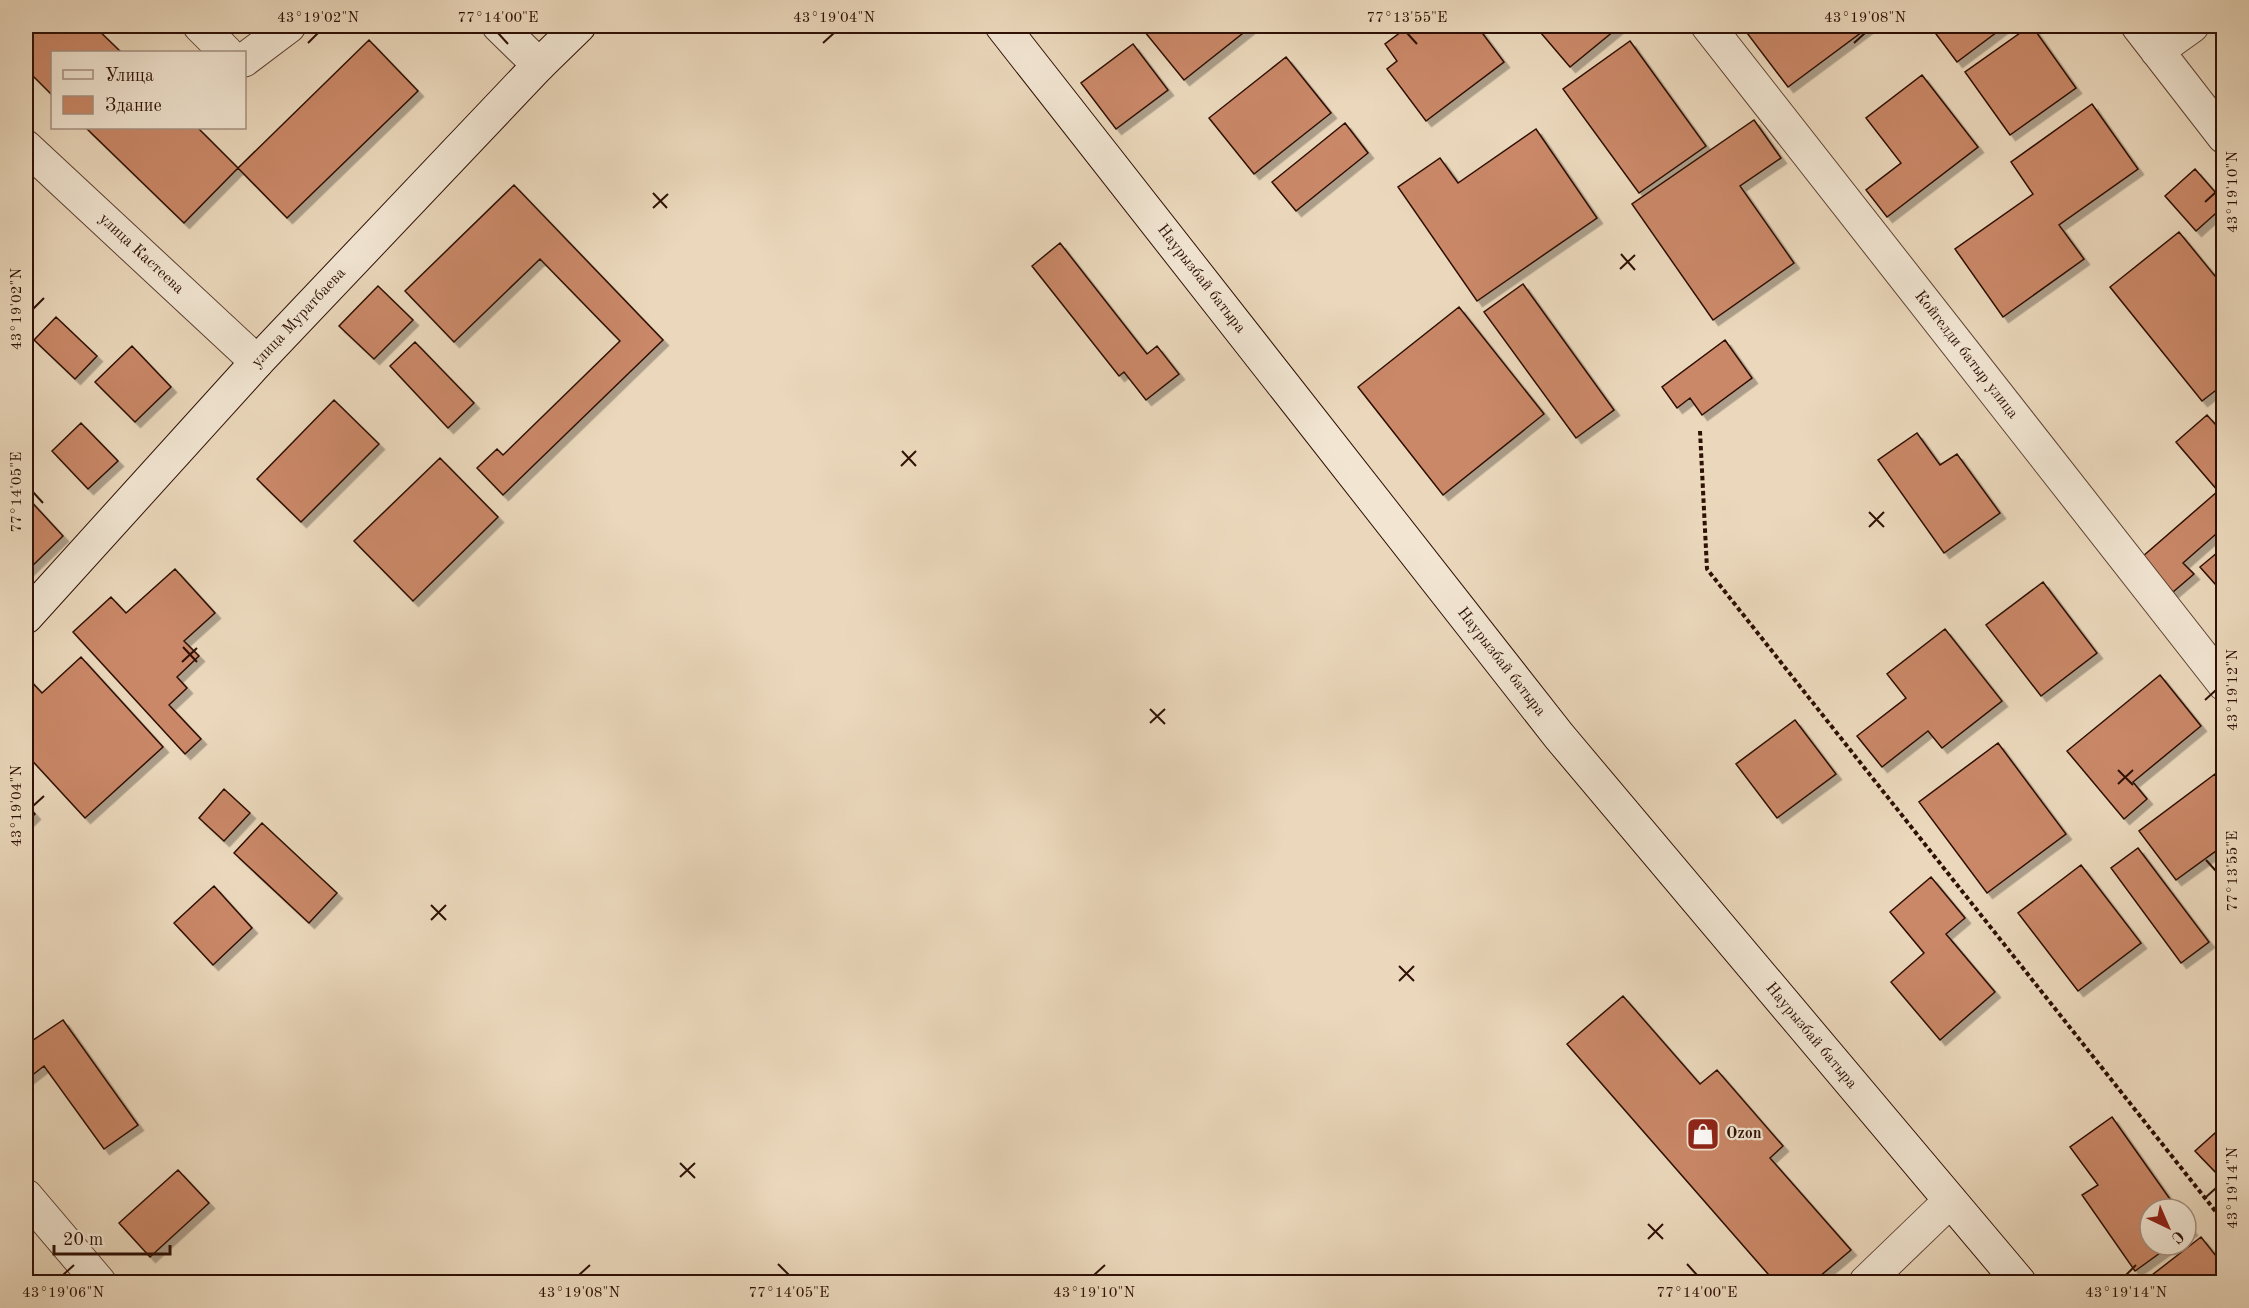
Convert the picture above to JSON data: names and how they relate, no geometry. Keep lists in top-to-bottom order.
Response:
{
  "streets": {
    "street": [
      "улица Кастеева",
      "Наурызбай батыра",
      "улица Муратбаева",
      "Койгелди батыр улица"
    ]
  },
  "crossings": [
    ["улица Кастеева", "улица Муратбаева"]
  ],
  "places": {
    "shop": ["Ozon"]
  },
  "legend": ["Улица", "Здание"],
  "scale_bar": "20 m",
  "north": "bottom right",
  "coordinates": [
    "43°19'02\"N",
    "77°14'00\"E",
    "43°19'04\"N",
    "77°13'55\"E",
    "43°19'08\"N",
    "43°19'10\"N",
    "77°14'05\"E",
    "43°19'12\"N",
    "43°19'14\"N",
    "43°19'06\"N"
  ]
}
